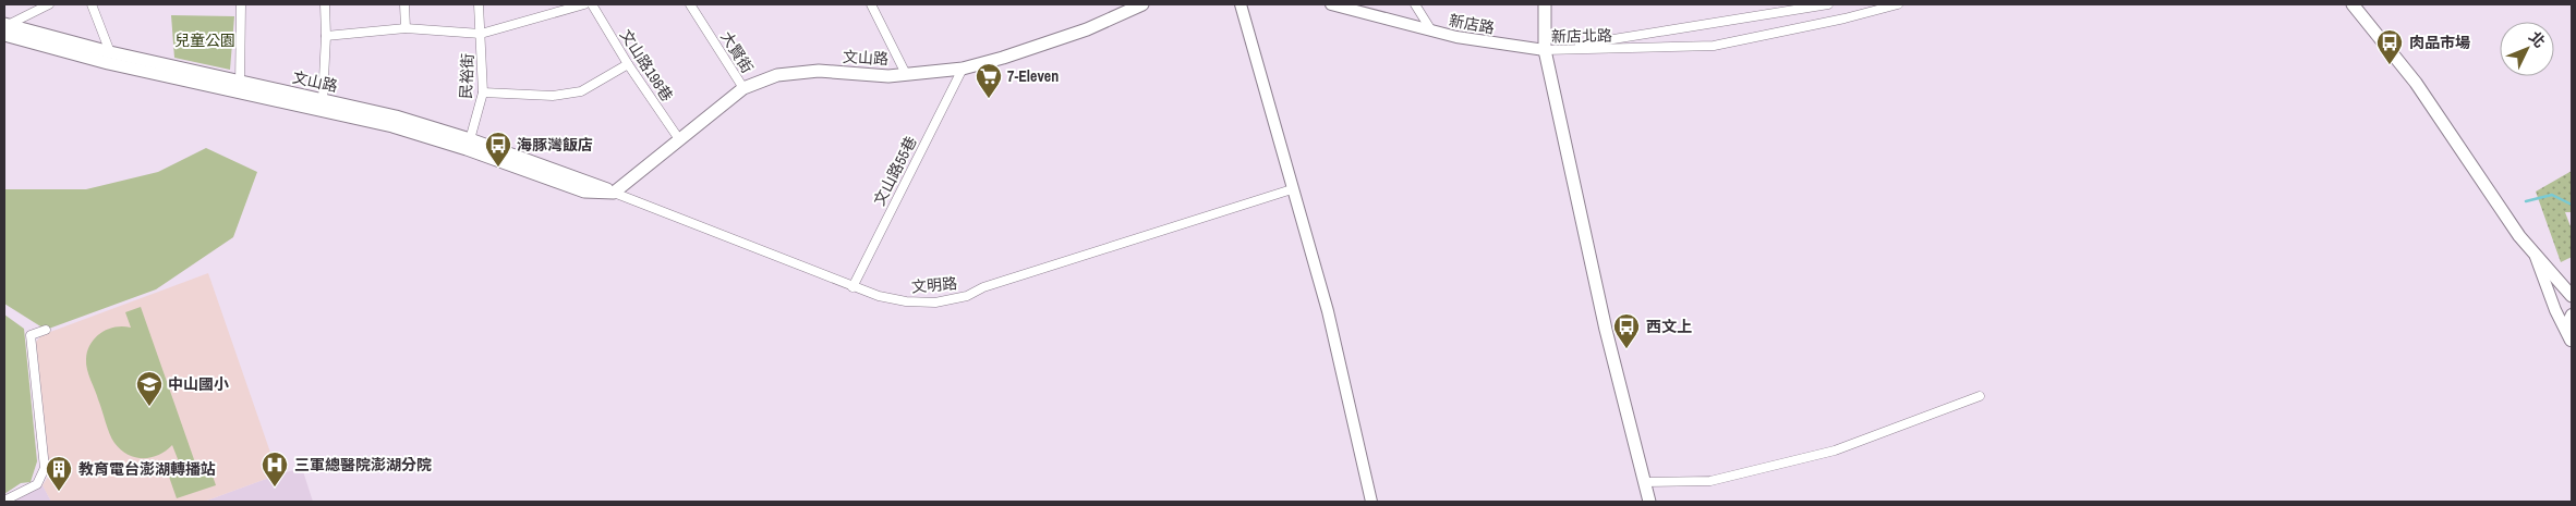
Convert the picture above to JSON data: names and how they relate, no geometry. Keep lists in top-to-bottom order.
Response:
{
  "streets": {
    "main road": ["文山路"],
    "street": [
      "新店路",
      "新店北路",
      "大賢街",
      "文山路198巷",
      "民裕街",
      "文山路55巷",
      "文明路"
    ]
  },
  "crossings": [
    ["新店路", "新店北路"],
    ["大賢街", "文山路"],
    ["文山路", "文山路198巷"],
    ["文山路", "民裕街"],
    ["文山路", "文山路55巷"],
    ["文山路", "文明路"],
    ["文山路55巷", "文明路"]
  ],
  "parks": ["兒童公園"],
  "places": {
    "bus stop": ["肉品市場", "海豚灣飯店", "西文上"],
    "supermarket": ["7-Eleven"],
    "school or university": ["中山國小"],
    "hospital": ["三軍總醫院澎湖分院"],
    "building": ["教育電台澎湖轉播站"]
  },
  "north": "top right"
}
